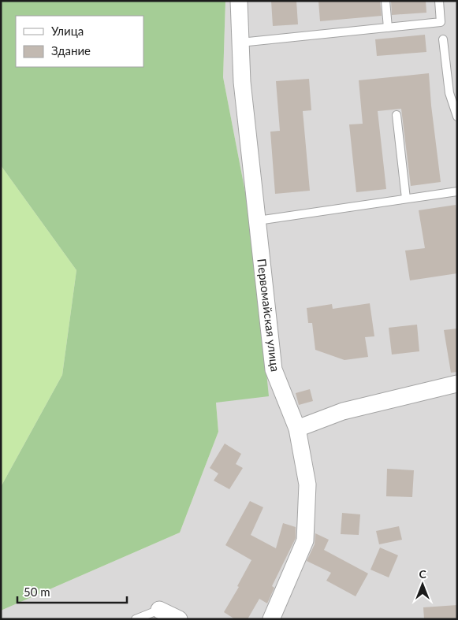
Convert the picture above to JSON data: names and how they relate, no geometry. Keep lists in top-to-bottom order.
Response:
{
  "streets": {
    "street": ["Первомайская улица"]
  },
  "legend": ["Улица", "Здание"],
  "scale_bar": "50 m",
  "north": "top"
}
